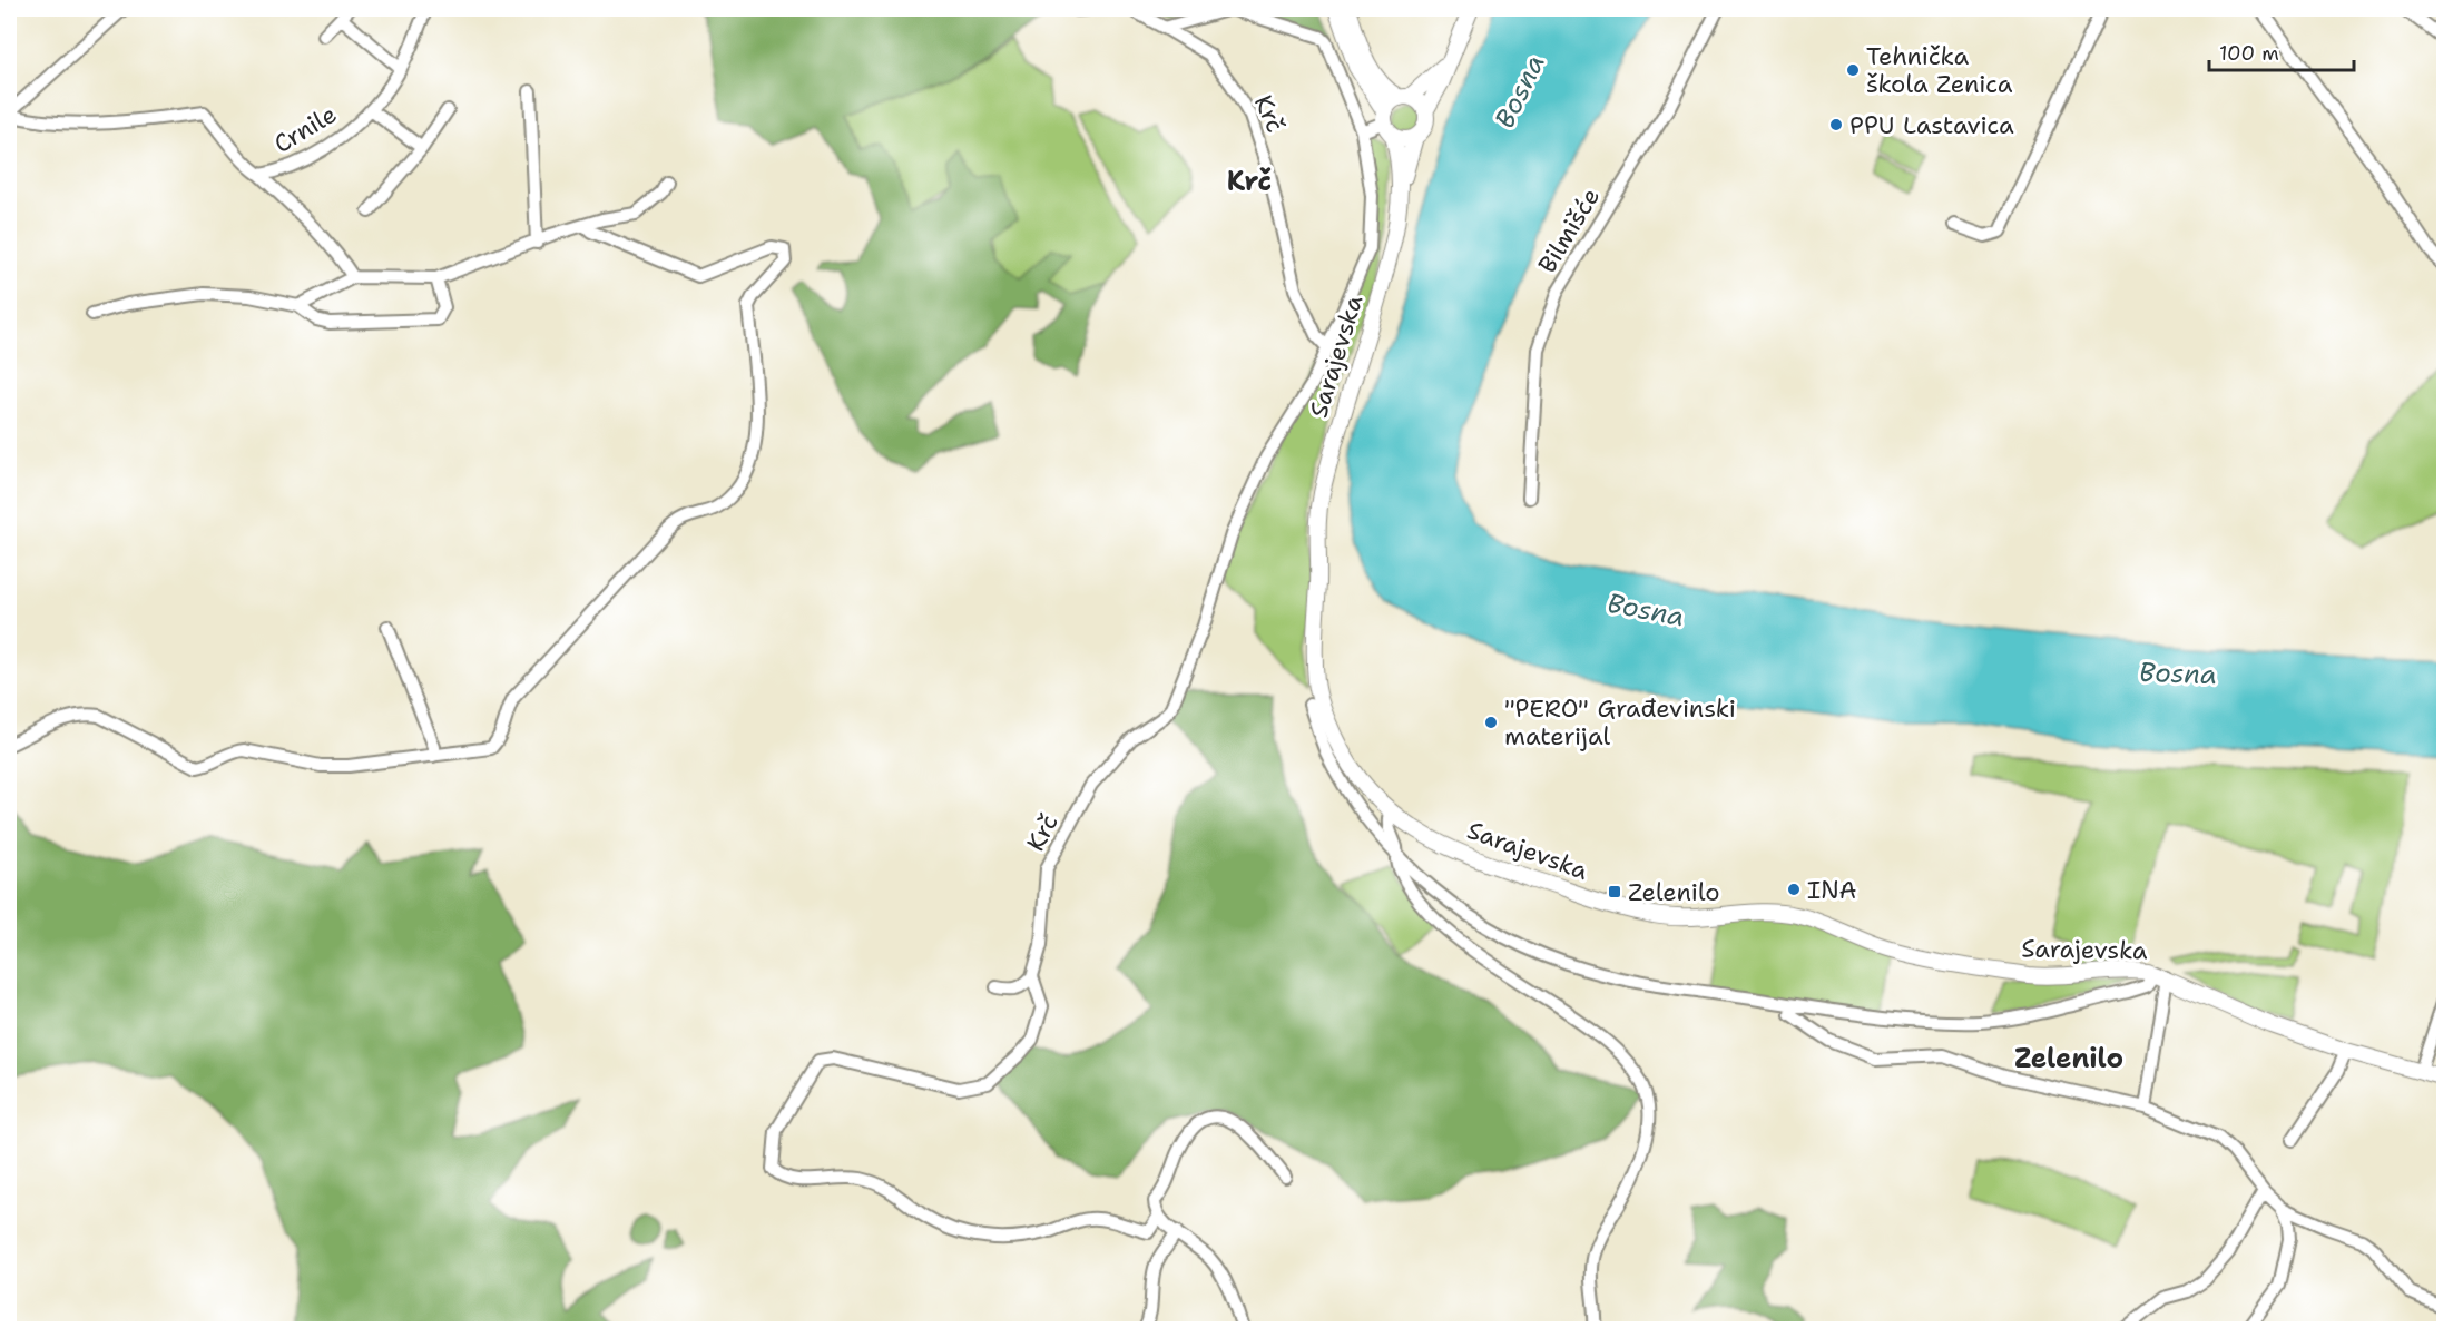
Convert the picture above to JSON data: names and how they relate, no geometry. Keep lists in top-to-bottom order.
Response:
{
  "streets": {
    "main road": ["Sarajevska"],
    "street": ["Krč", "Crnile", "Bilmišće"]
  },
  "districts": ["Krč", "Zelenilo"],
  "water": ["Bosna"],
  "places": {
    "other": [
      "Tehnička škola Zenica",
      "PPU Lastavica",
      "\"PERO\" Građevinski materijal",
      "INA"
    ],
    "transit": ["Zelenilo"]
  },
  "scale_bar": "100 m"
}
